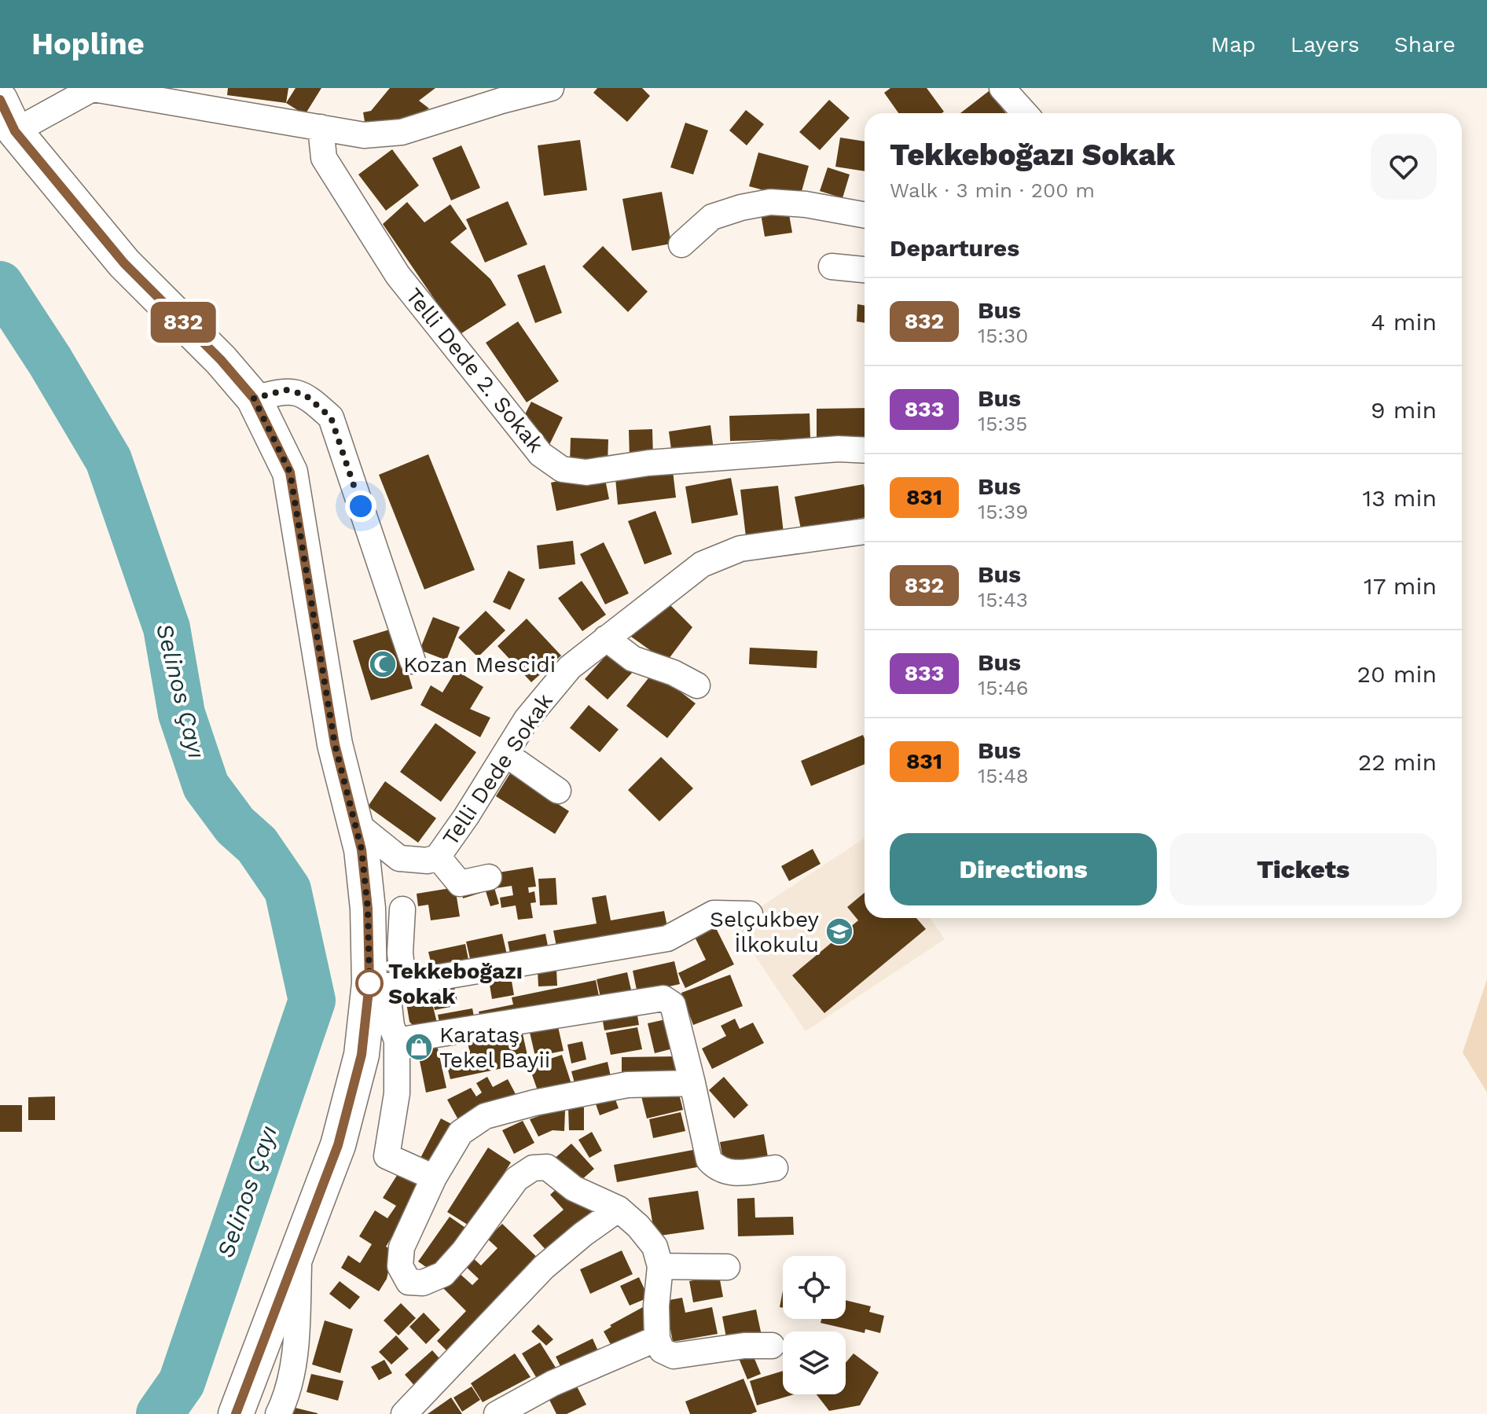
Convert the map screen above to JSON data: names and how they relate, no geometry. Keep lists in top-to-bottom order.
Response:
{
  "streets": {
    "street": ["Telli Dede 2. Sokak", "Telli Dede Sokak"]
  },
  "water": ["Selinos Çayı"],
  "places": {
    "mosque": ["Kozan Mescidi"],
    "school or university": ["Selçukbey İlkokulu"],
    "other": ["Tekkeboğazı Sokak"],
    "shop": ["Karataş Tekel Bayii"]
  },
  "lines": ["bus line 832"],
  "page": {
    "header": "Hopline",
    "nav": ["Map", "Layers", "Share"],
    "on_map": "832",
    "heading": [
      ["Tekkeboğazı Sokak", "Walk · 3 min · 200 m"],
      "Departures"
    ],
    "list": [
      {
        "mark": "832",
        "name": "Bus",
        "note": "15:30",
        "value": "4 min"
      },
      {
        "mark": "833",
        "name": "Bus",
        "note": "15:35",
        "value": "9 min"
      },
      {
        "mark": "831",
        "name": "Bus",
        "note": "15:39",
        "value": "13 min"
      },
      {
        "mark": "832",
        "name": "Bus",
        "note": "15:43",
        "value": "17 min"
      },
      {
        "mark": "833",
        "name": "Bus",
        "note": "15:46",
        "value": "20 min"
      },
      {
        "mark": "831",
        "name": "Bus",
        "note": "15:48",
        "value": "22 min"
      }
    ],
    "buttons": ["Directions", "Tickets"]
  }
}
